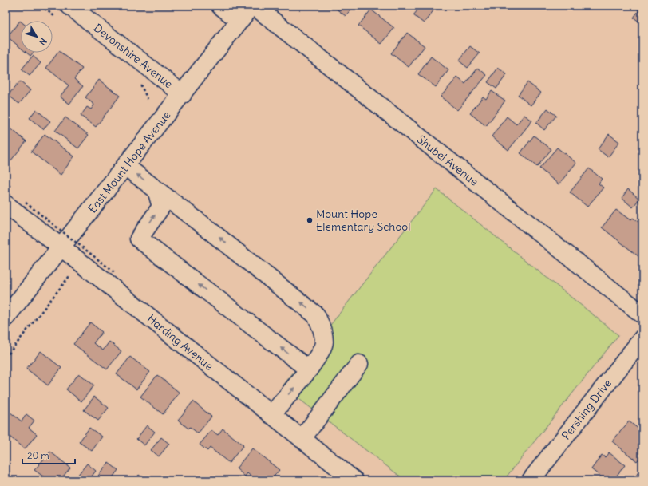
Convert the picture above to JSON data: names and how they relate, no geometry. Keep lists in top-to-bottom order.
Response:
{
  "streets": {
    "street": [
      "Devonshire Avenue",
      "Shubel Avenue",
      "East Mount Hope Avenue",
      "Harding Avenue",
      "Pershing Drive"
    ]
  },
  "crossings": [
    ["Devonshire Avenue", "East Mount Hope Avenue"],
    ["Shubel Avenue", "East Mount Hope Avenue"],
    ["East Mount Hope Avenue", "Harding Avenue"]
  ],
  "places": ["Mount Hope Elementary School"],
  "scale_bar": "20 m",
  "north": "bottom right"
}
